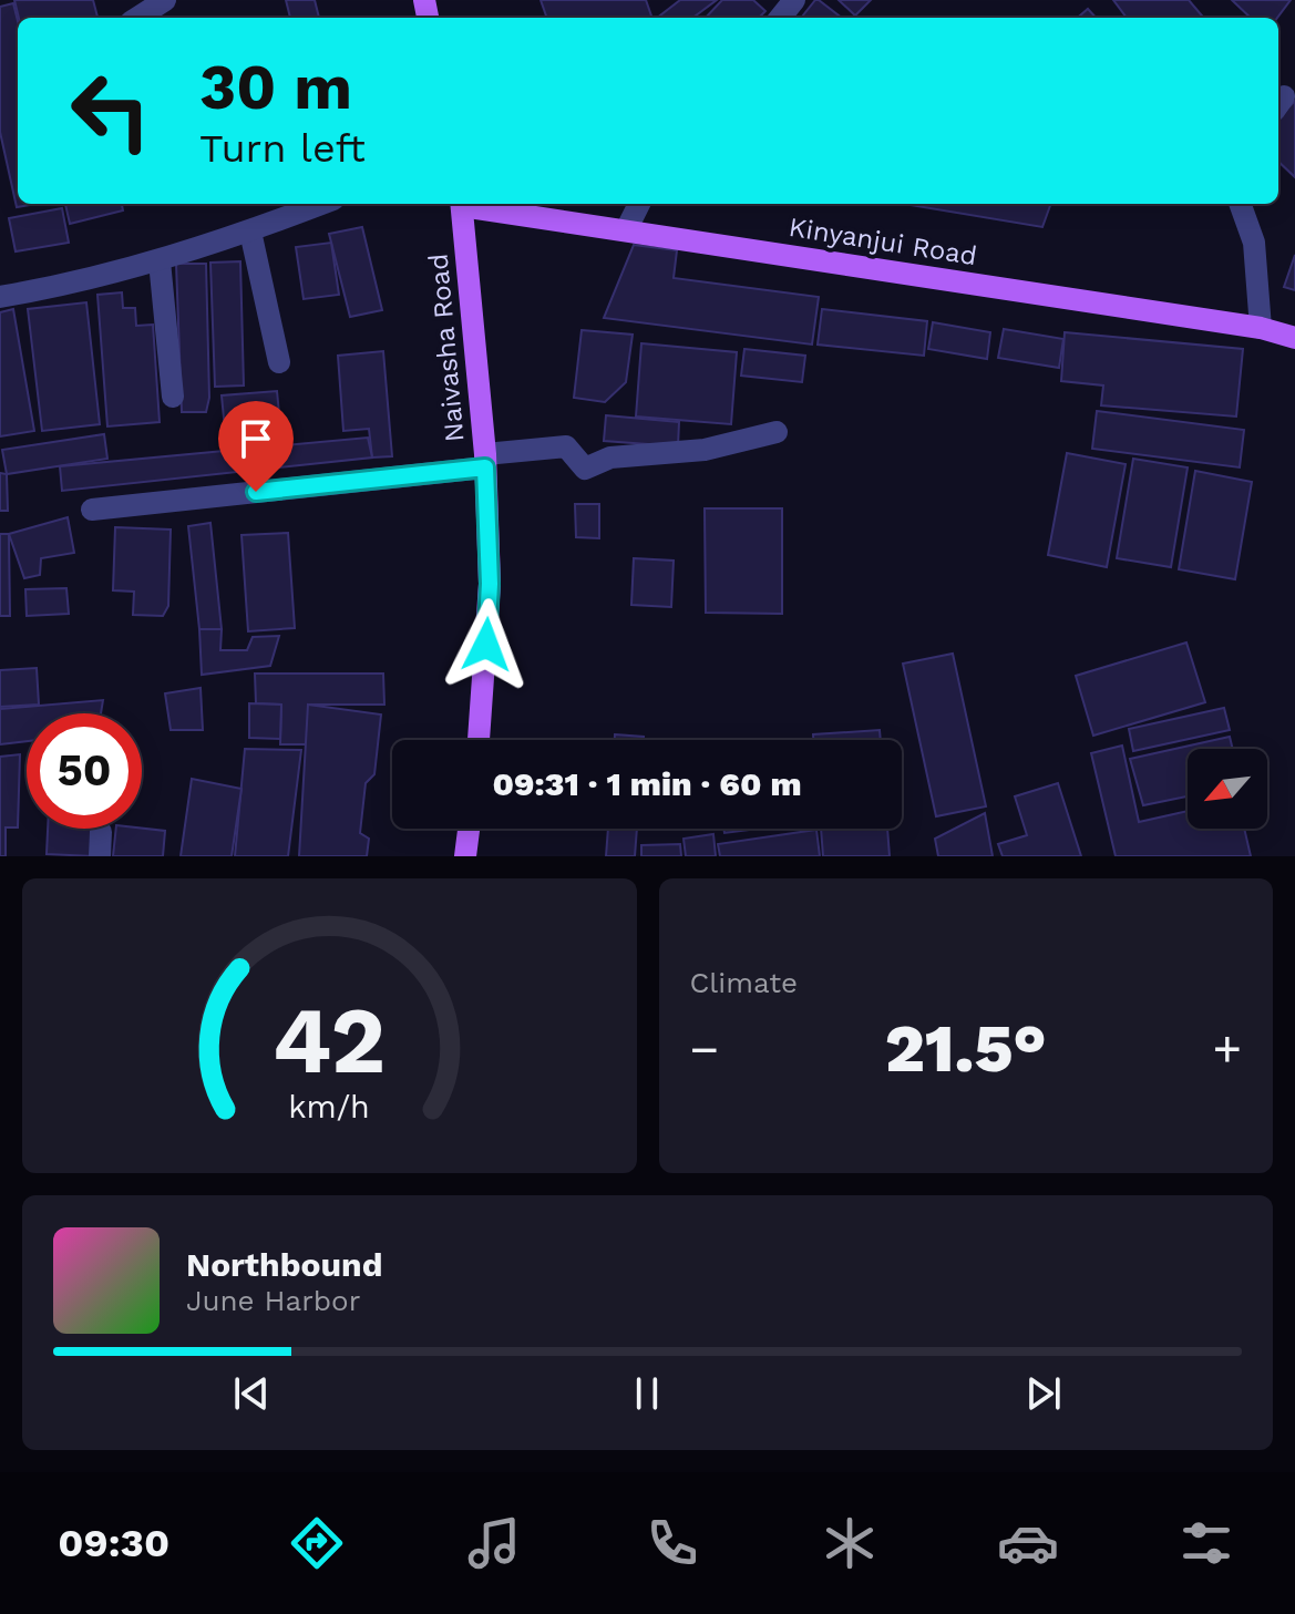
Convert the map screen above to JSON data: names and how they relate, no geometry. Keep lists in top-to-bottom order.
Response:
{
  "streets": {
    "main road": ["Kinyanjui Road", "Naivasha Road"]
  },
  "north": "bottom left",
  "page": {
    "turn": ["30 m", "Turn left"],
    "limit": "50",
    "trip": "09:31 · 1 min · 60 m",
    "tile": "Climate",
    "heat": ["−", "21.5°", "+"],
    "song": ["Northbound", "June Harbor"],
    "tabs": "09:30",
    "gauge": ["42", "km/h"]
  }
}
